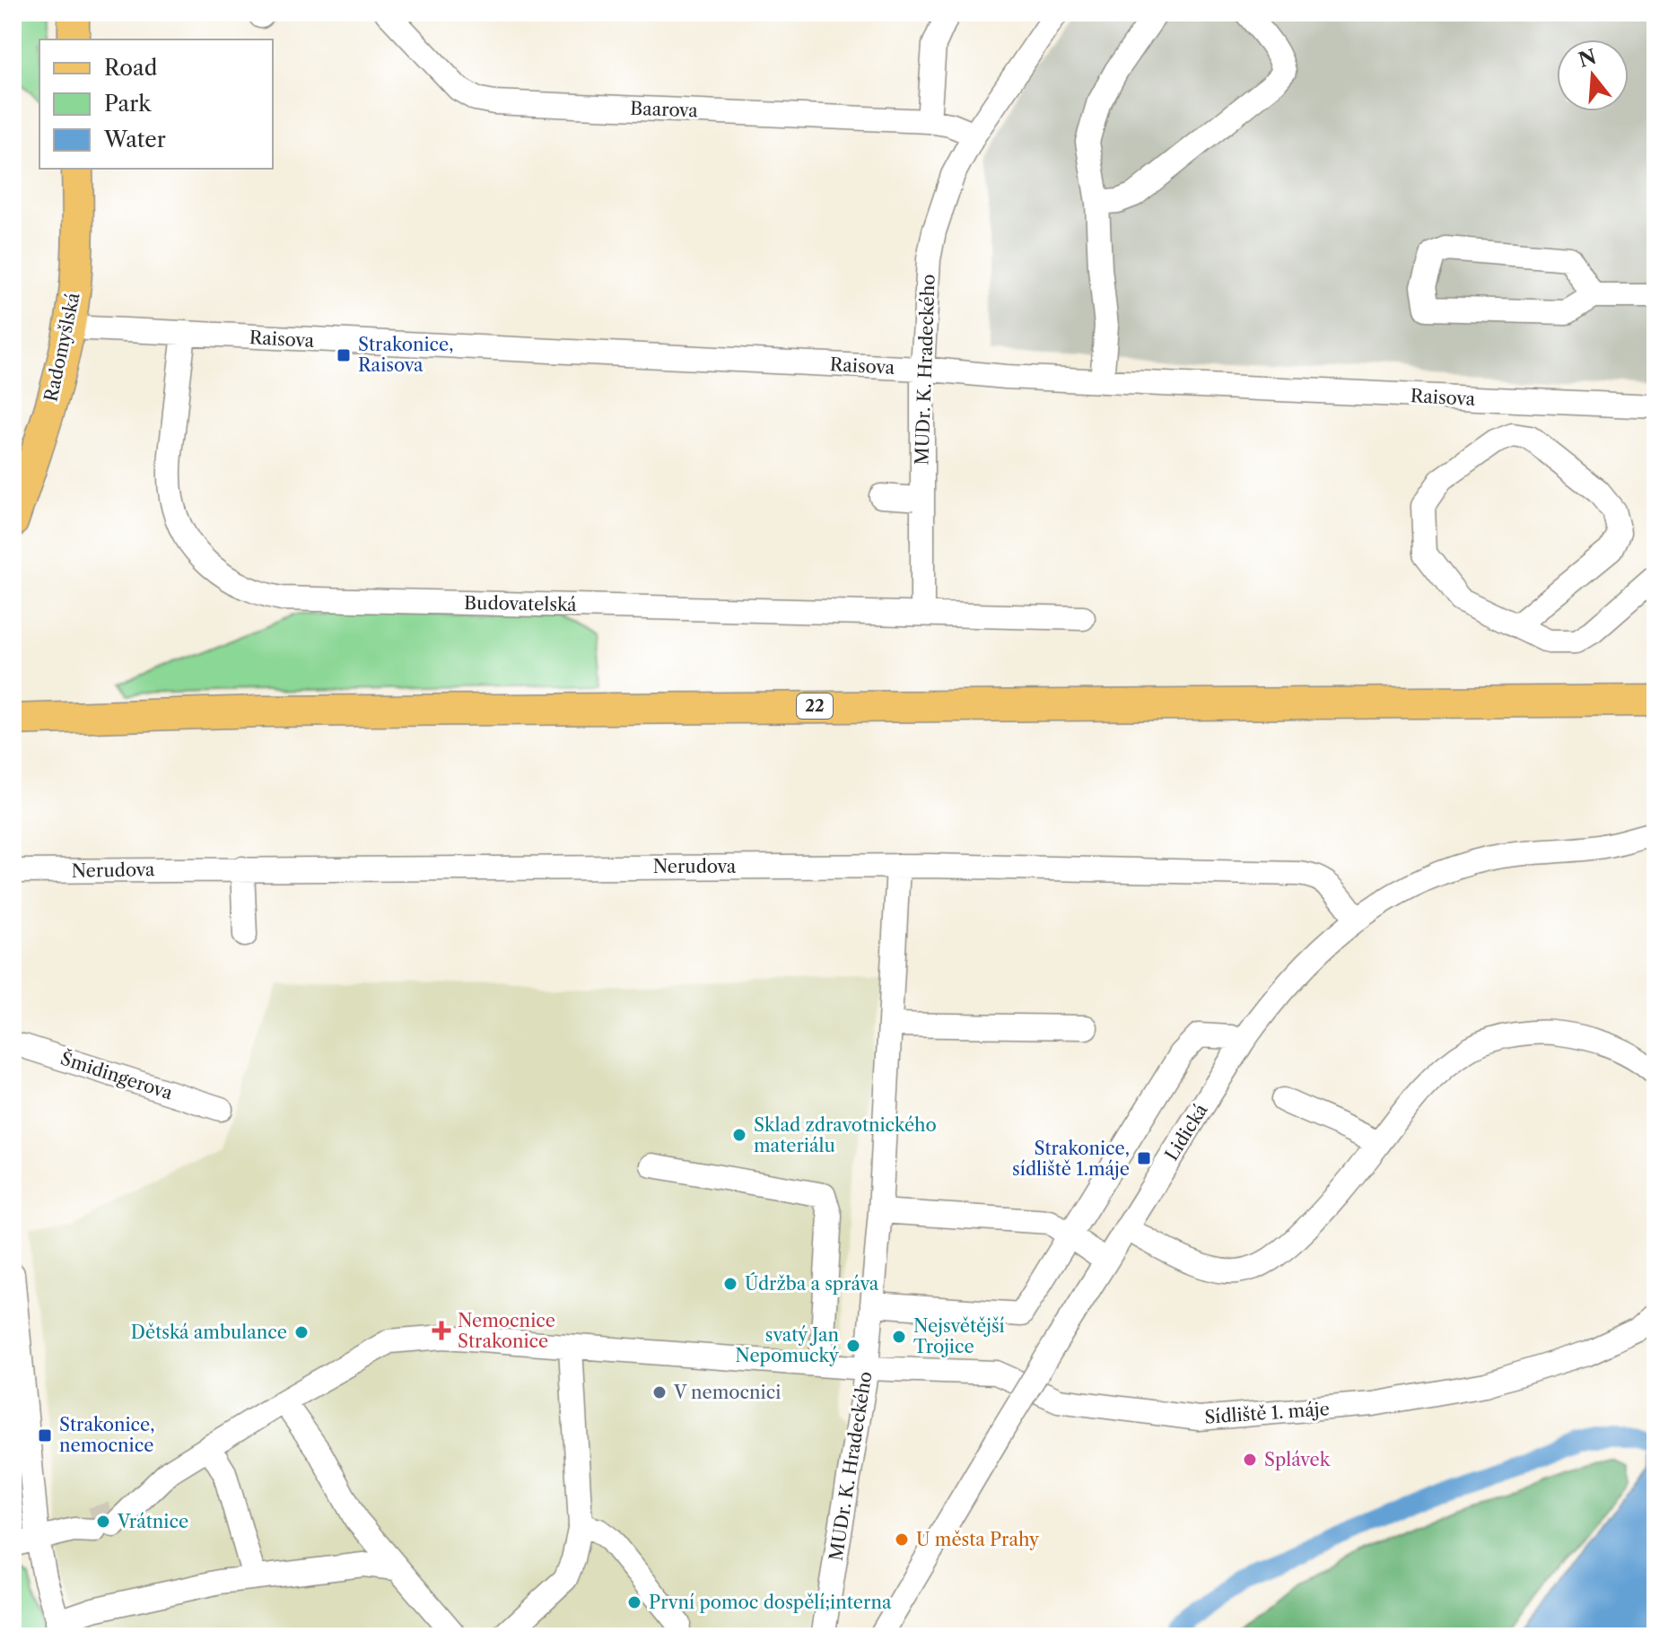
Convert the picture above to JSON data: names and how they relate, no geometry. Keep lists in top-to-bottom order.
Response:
{
  "streets": {
    "main road": ["Radomyšlská", "22"],
    "street": [
      "Baarova",
      "Raisova",
      "MUDr. K. Hradeckého",
      "Budovatelská",
      "Nerudova",
      "Šmidingerova",
      "Lidická",
      "Sídliště 1. máje"
    ]
  },
  "crossings": [
    ["Baarova", "MUDr. K. Hradeckého"],
    ["Raisova", "Radomyšlská"],
    ["Raisova", "MUDr. K. Hradeckého"],
    ["Raisova", "Budovatelská"],
    ["MUDr. K. Hradeckého", "Budovatelská"],
    ["MUDr. K. Hradeckého", "Nerudova"],
    ["MUDr. K. Hradeckého", "Sídliště 1. máje"],
    ["Nerudova", "Lidická"]
  ],
  "places": {
    "transit": ["Strakonice, Raisova", "Strakonice, sídliště 1.máje", "Strakonice, nemocnice"],
    "other": [
      "Sklad zdravotnického materiálu",
      "Údržba a správa",
      "Dětská ambulance",
      "Nejsvětější Trojice",
      "svatý Jan Nepomucký",
      "V nemocnici",
      "Splávek",
      "Vrátnice",
      "U města Prahy",
      "První pomoc dospělí;interna"
    ],
    "health": ["Nemocnice Strakonice"]
  },
  "legend": ["Road", "Park", "Water"],
  "north": "top"
}
